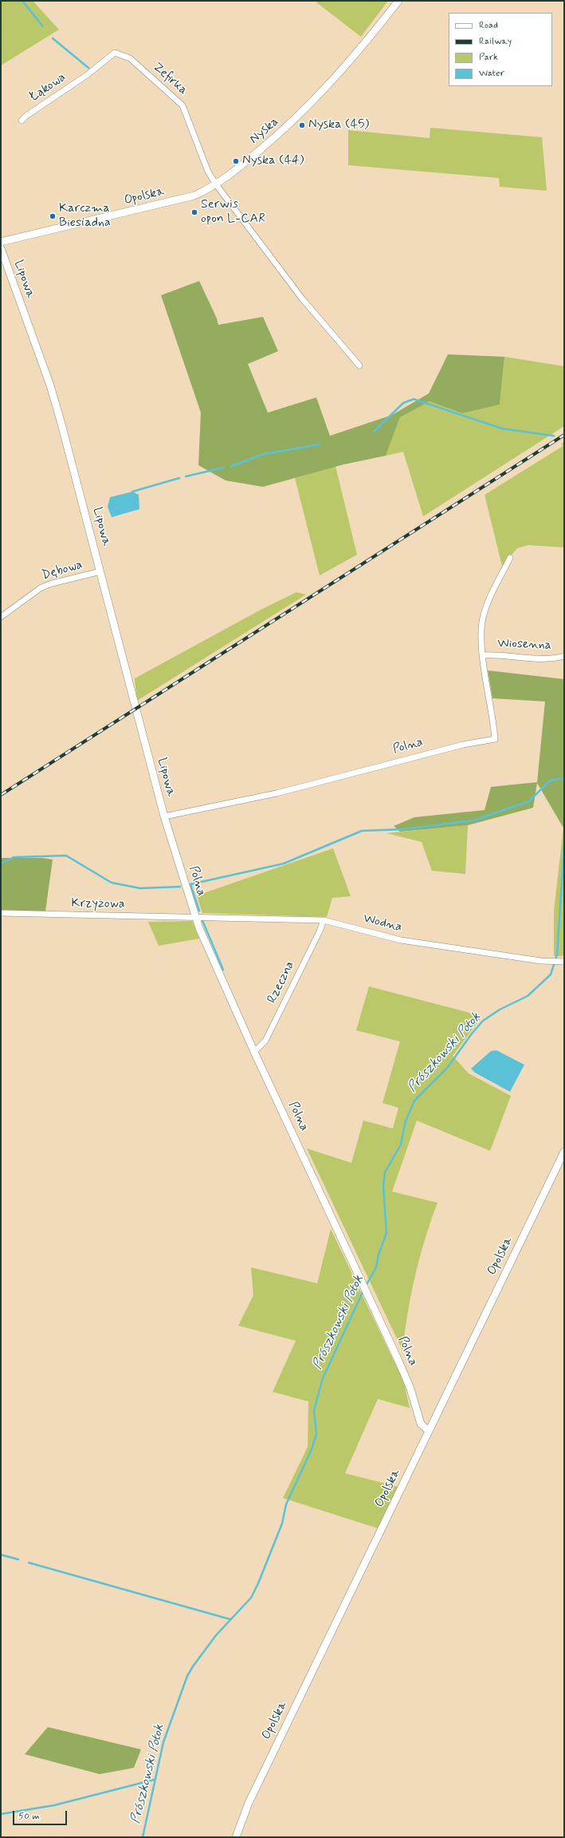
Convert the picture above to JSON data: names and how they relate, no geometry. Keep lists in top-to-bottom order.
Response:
{
  "streets": {
    "street": [
      "Zefirka",
      "Łąkowa",
      "Nyska",
      "Opolska",
      "Lipowa",
      "Dębowa",
      "Wiosenna",
      "Polna",
      "Krzyżowa",
      "Wodna",
      "Rzeczna"
    ]
  },
  "crossings": [
    ["Zefirka", "Łąkowa"],
    ["Zefirka", "Nyska"],
    ["Zefirka", "Opolska"],
    ["Nyska", "Opolska"],
    ["Opolska", "Polna"],
    ["Lipowa", "Dębowa"],
    ["Lipowa", "Polna"],
    ["Wiosenna", "Polna"],
    ["Polna", "Krzyżowa"],
    ["Polna", "Wodna"],
    ["Polna", "Rzeczna"],
    ["Krzyżowa", "Wodna"],
    ["Wodna", "Rzeczna"]
  ],
  "water": ["Prószkowski Potok"],
  "places": [
    "Nyska (45)",
    "Nyska (44)",
    "Serwis opon L-CAR",
    "Karczma Biesiadna"
  ],
  "legend": [
    "Road",
    "Railway",
    "Park",
    "Water"
  ],
  "scale_bar": "50 m"
}
